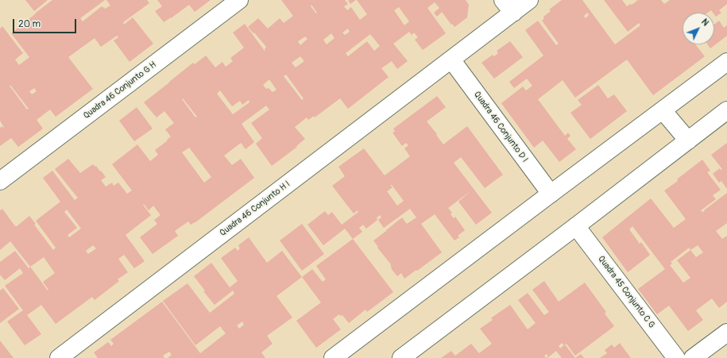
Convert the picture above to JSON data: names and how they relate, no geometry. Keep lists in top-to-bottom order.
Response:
{
  "streets": {
    "street": [
      "Quadra 46 Conjunto G H",
      "Quadra 46 Conjunto D I",
      "Quadra 46 Conjunto H I",
      "Quadra 45 Conjunto C G"
    ]
  },
  "crossings": [
    ["Quadra 46 Conjunto D I", "Quadra 46 Conjunto H I"]
  ],
  "scale_bar": "20 m",
  "north": "top right"
}
